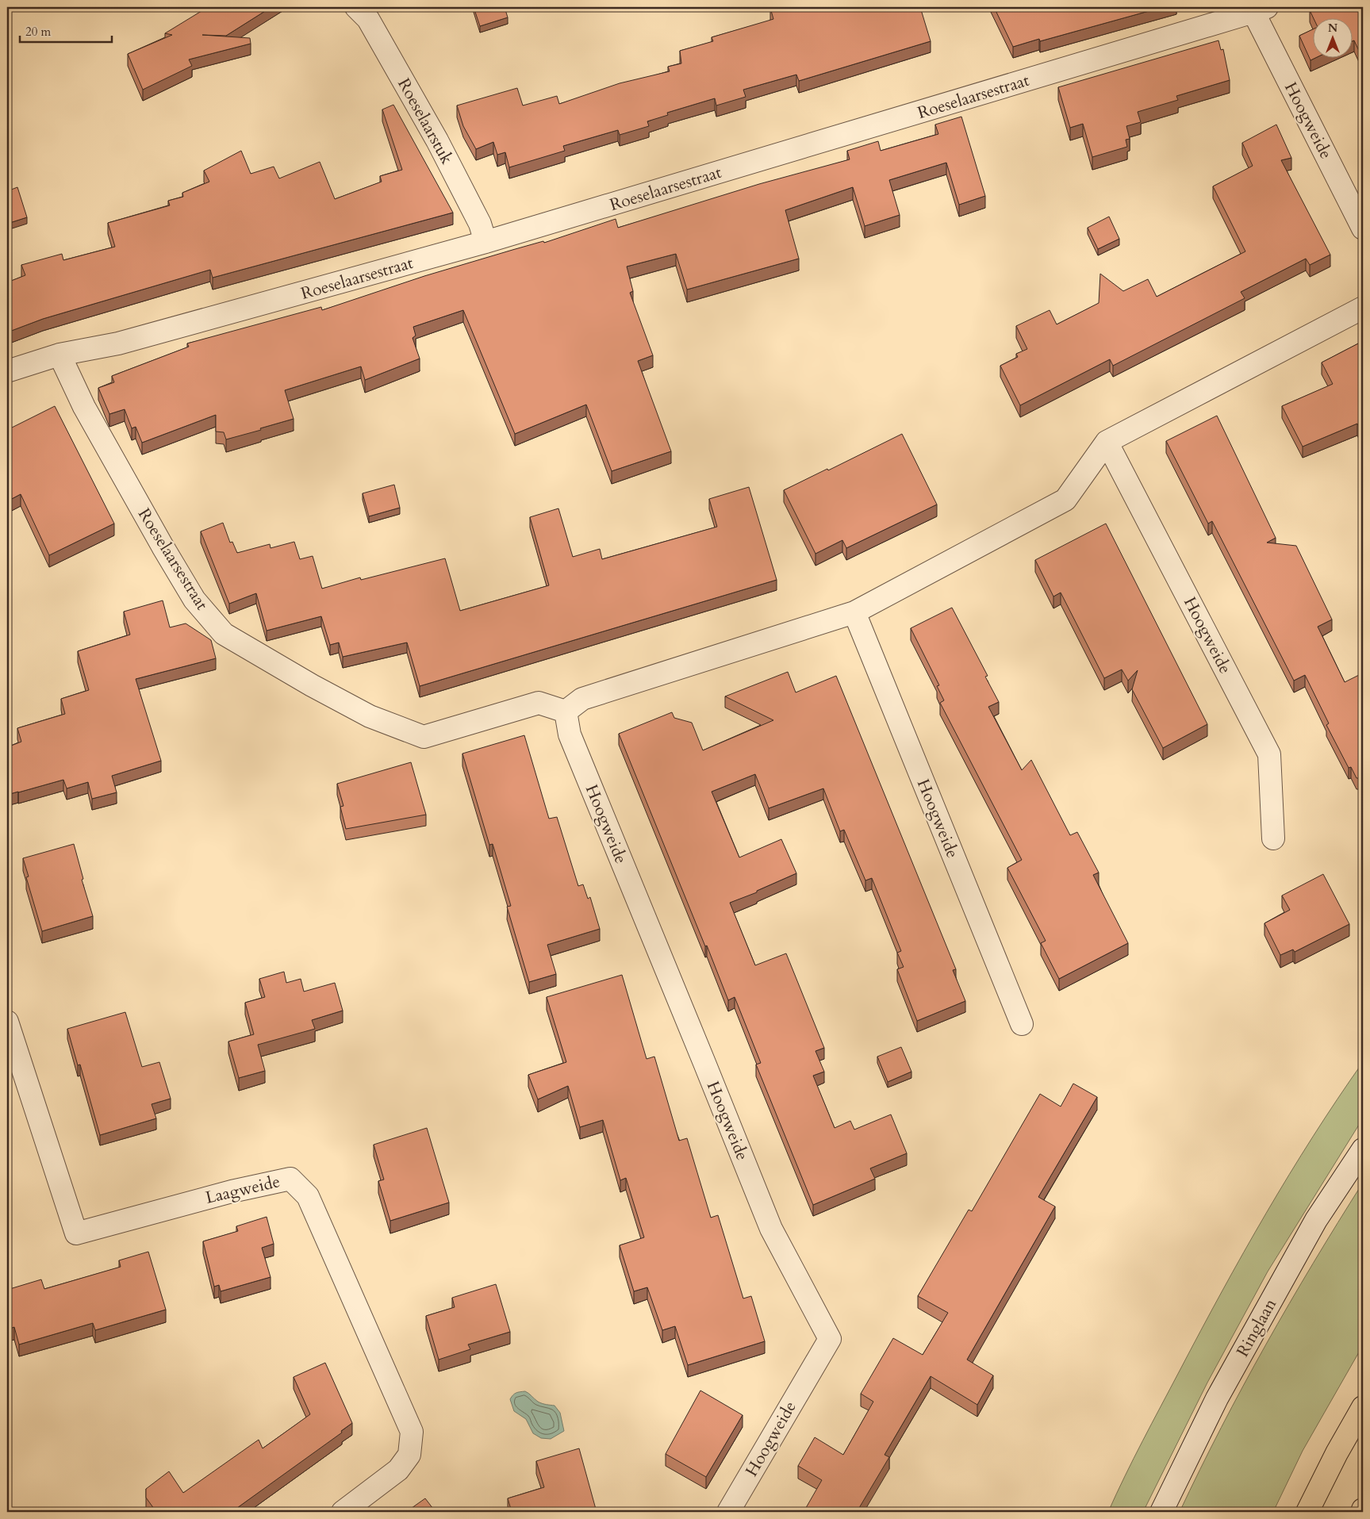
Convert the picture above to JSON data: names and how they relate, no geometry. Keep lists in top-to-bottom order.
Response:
{
  "streets": {
    "street": [
      "Roeselaarsestraat",
      "Hoogweide",
      "Roeselaarstuk",
      "Laagweide",
      "Ringlaan"
    ]
  },
  "crossings": [
    ["Roeselaarsestraat", "Hoogweide"],
    ["Roeselaarsestraat", "Roeselaarstuk"]
  ],
  "scale_bar": "20 m",
  "north": "top"
}
